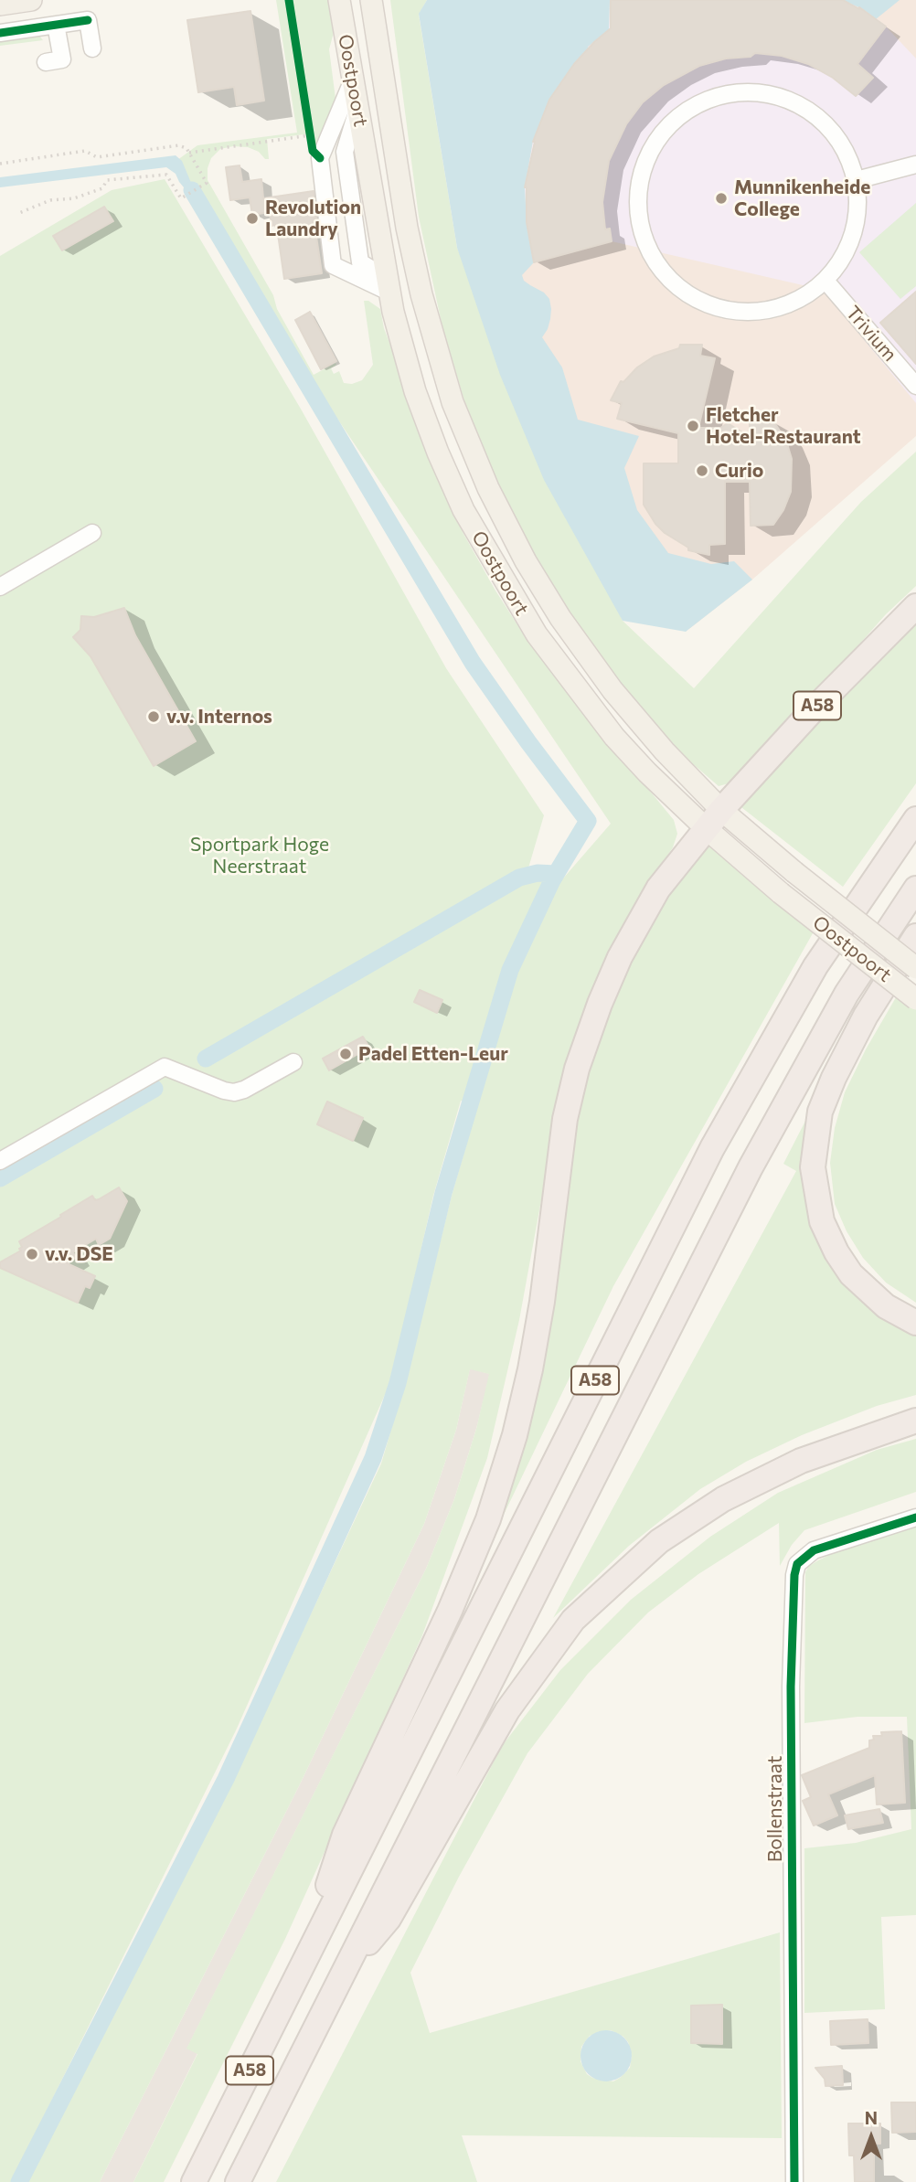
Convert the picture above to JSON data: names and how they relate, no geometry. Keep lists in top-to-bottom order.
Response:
{
  "streets": {
    "highway": ["A58"],
    "main road": ["Oostpoort"],
    "street": ["Trivium", "Bollenstraat"]
  },
  "crossings": [
    ["Oostpoort", "A58"]
  ],
  "parks": ["Sportpark Hoge Neerstraat"],
  "places": [
    "Munnikenheide College",
    "Revolution Laundry",
    "Fletcher Hotel-Restaurant",
    "Curio",
    "v.v. Internos",
    "Padel Etten-Leur",
    "v.v. DSE"
  ],
  "north": "top"
}
